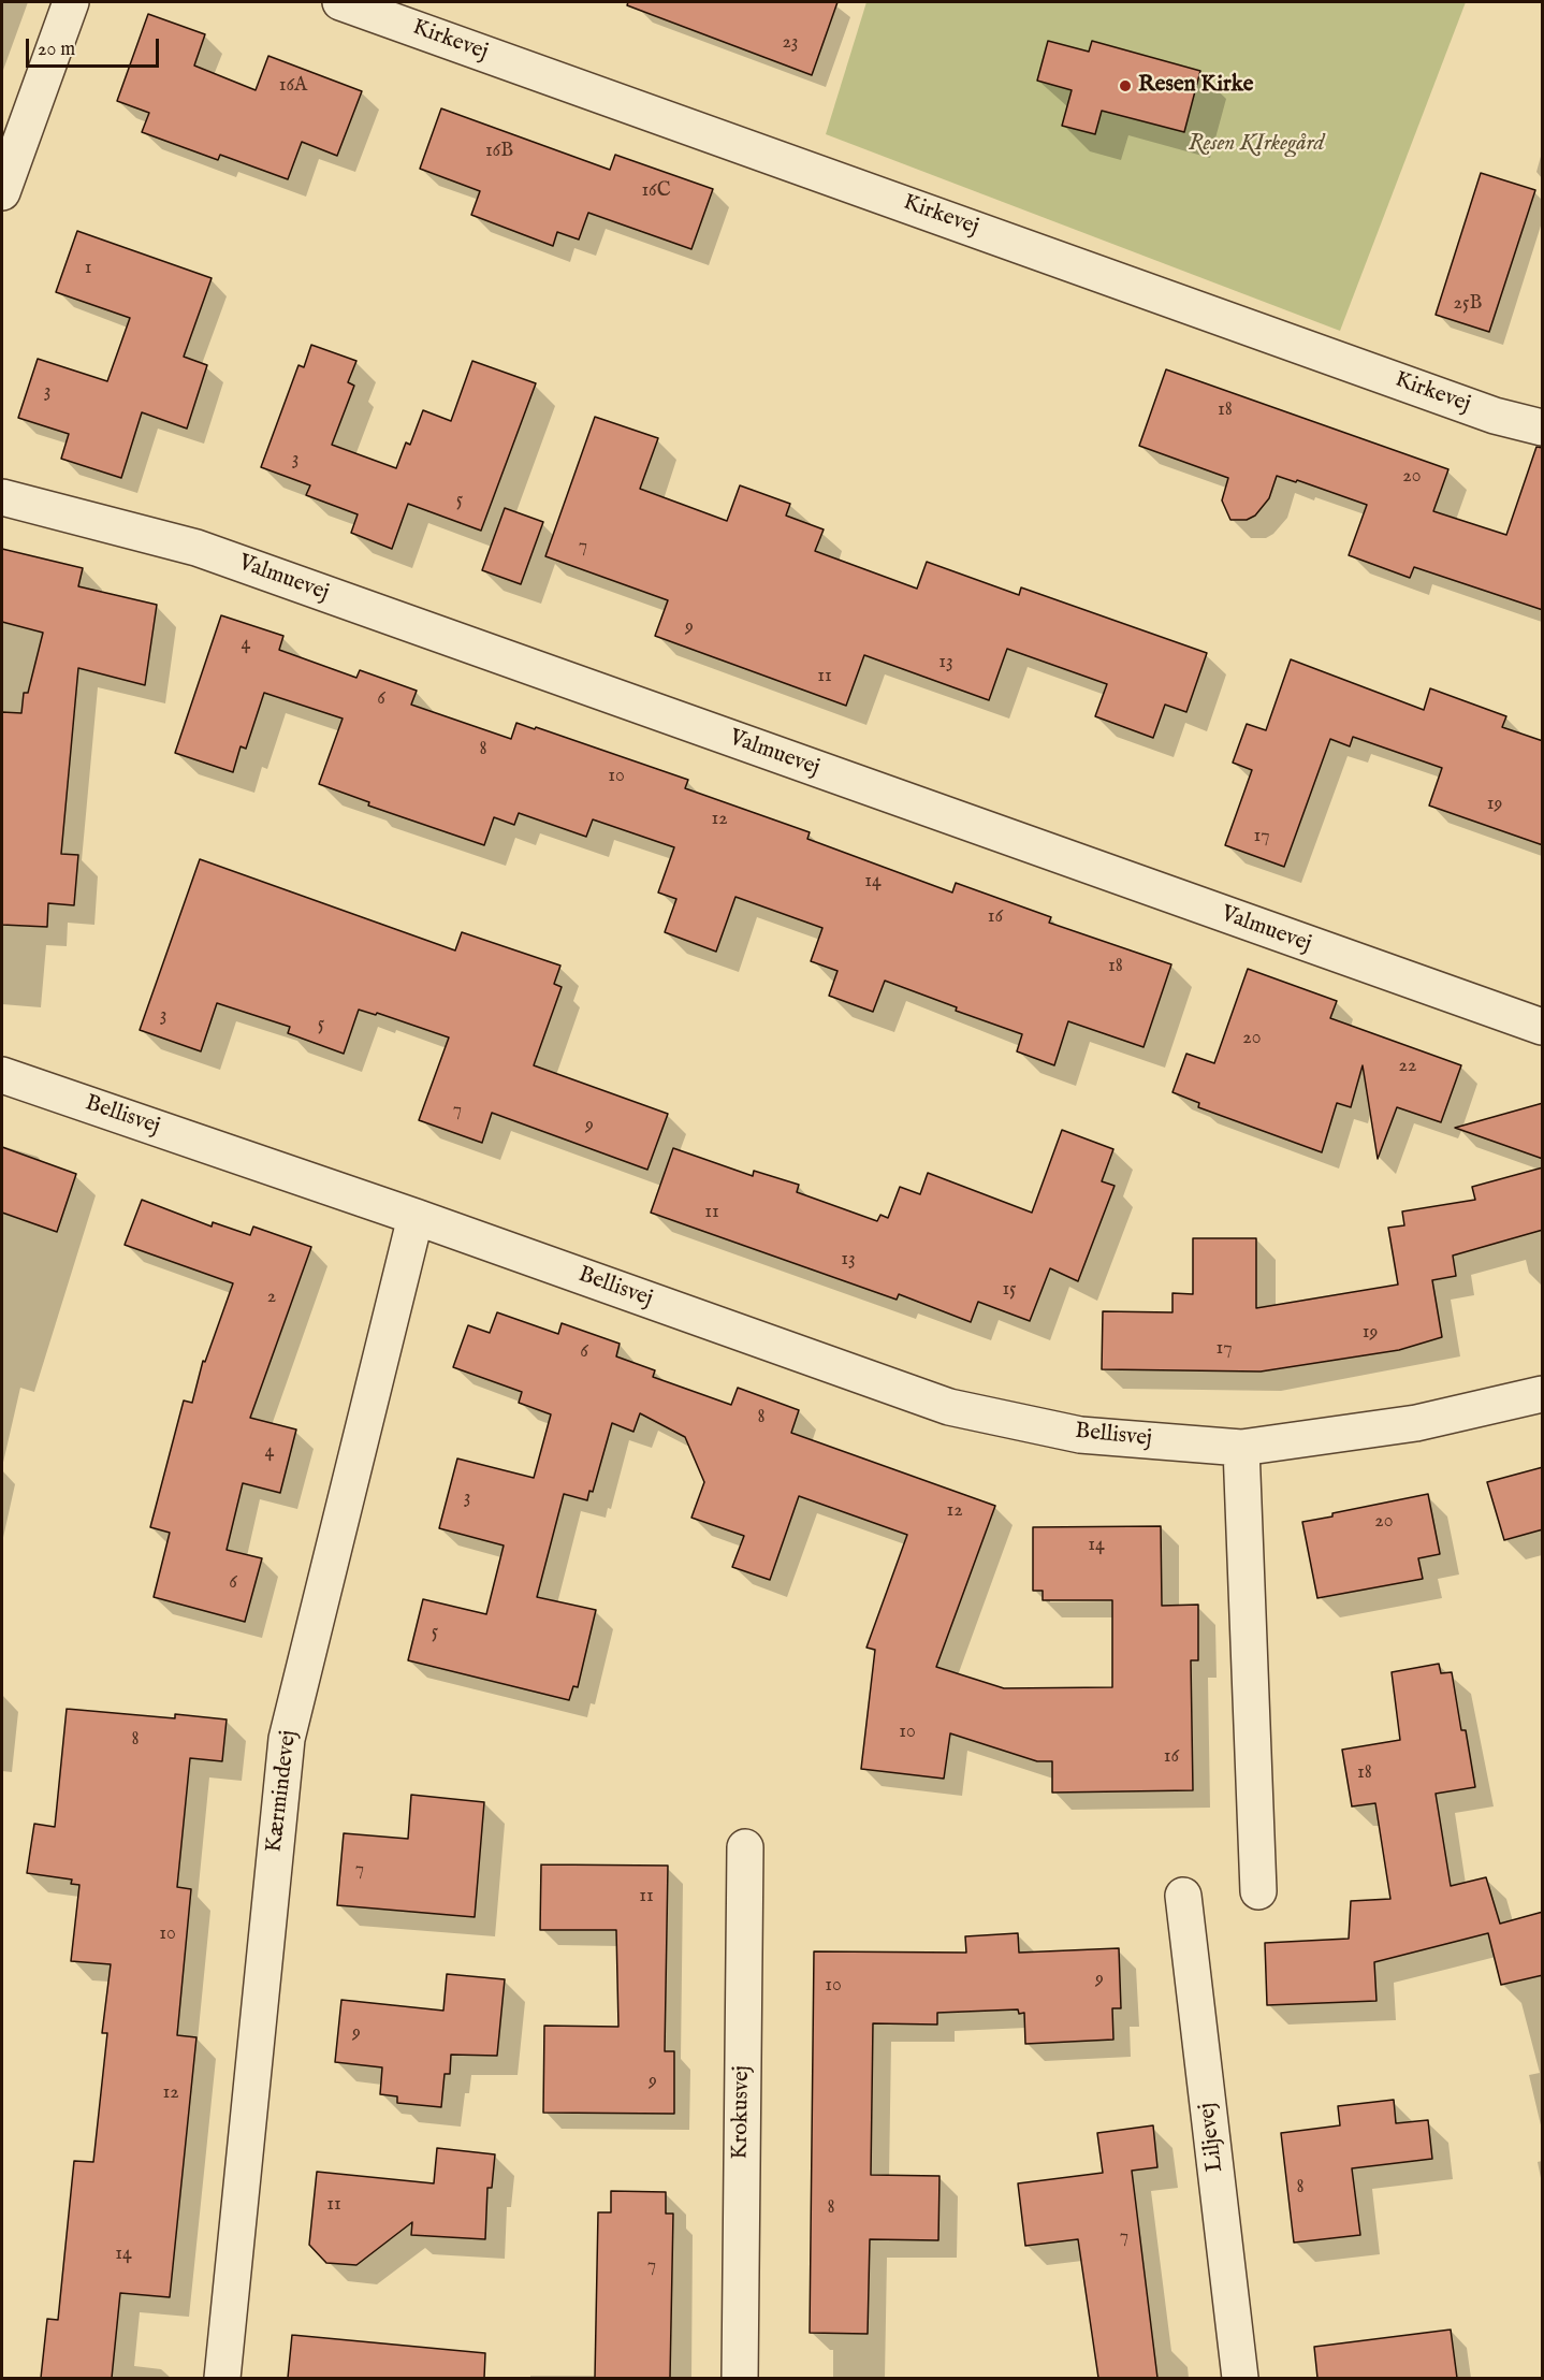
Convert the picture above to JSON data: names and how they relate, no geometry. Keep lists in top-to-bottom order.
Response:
{
  "streets": {
    "street": [
      "Kirkevej",
      "Valmuevej",
      "Bellisvej",
      "Kærmindevej",
      "Krokusvej",
      "Liljevej"
    ]
  },
  "crossings": [
    ["Bellisvej", "Kærmindevej"]
  ],
  "parks": ["Resen KIrkegård"],
  "places": ["Resen Kirke"],
  "house_numbers": [
    "23",
    "16A",
    "16B",
    "16C",
    "1",
    "25B",
    "3",
    "18",
    "3",
    "20",
    "5",
    "7",
    "9",
    "4",
    "13",
    "11",
    "6",
    "8",
    "10",
    "19",
    "12",
    "17",
    "14",
    "16",
    "18",
    "3",
    "5",
    "20",
    "22",
    "7",
    "9",
    "11",
    "13",
    "15",
    "2",
    "19",
    "17",
    "6",
    "8",
    "4",
    "3",
    "12",
    "20",
    "14",
    "6",
    "5",
    "10",
    "8",
    "16",
    "18",
    "7",
    "11",
    "10",
    "9",
    "10",
    "9",
    "9",
    "12",
    "8",
    "11",
    "8",
    "7",
    "14",
    "7"
  ],
  "scale_bar": "20 m"
}
